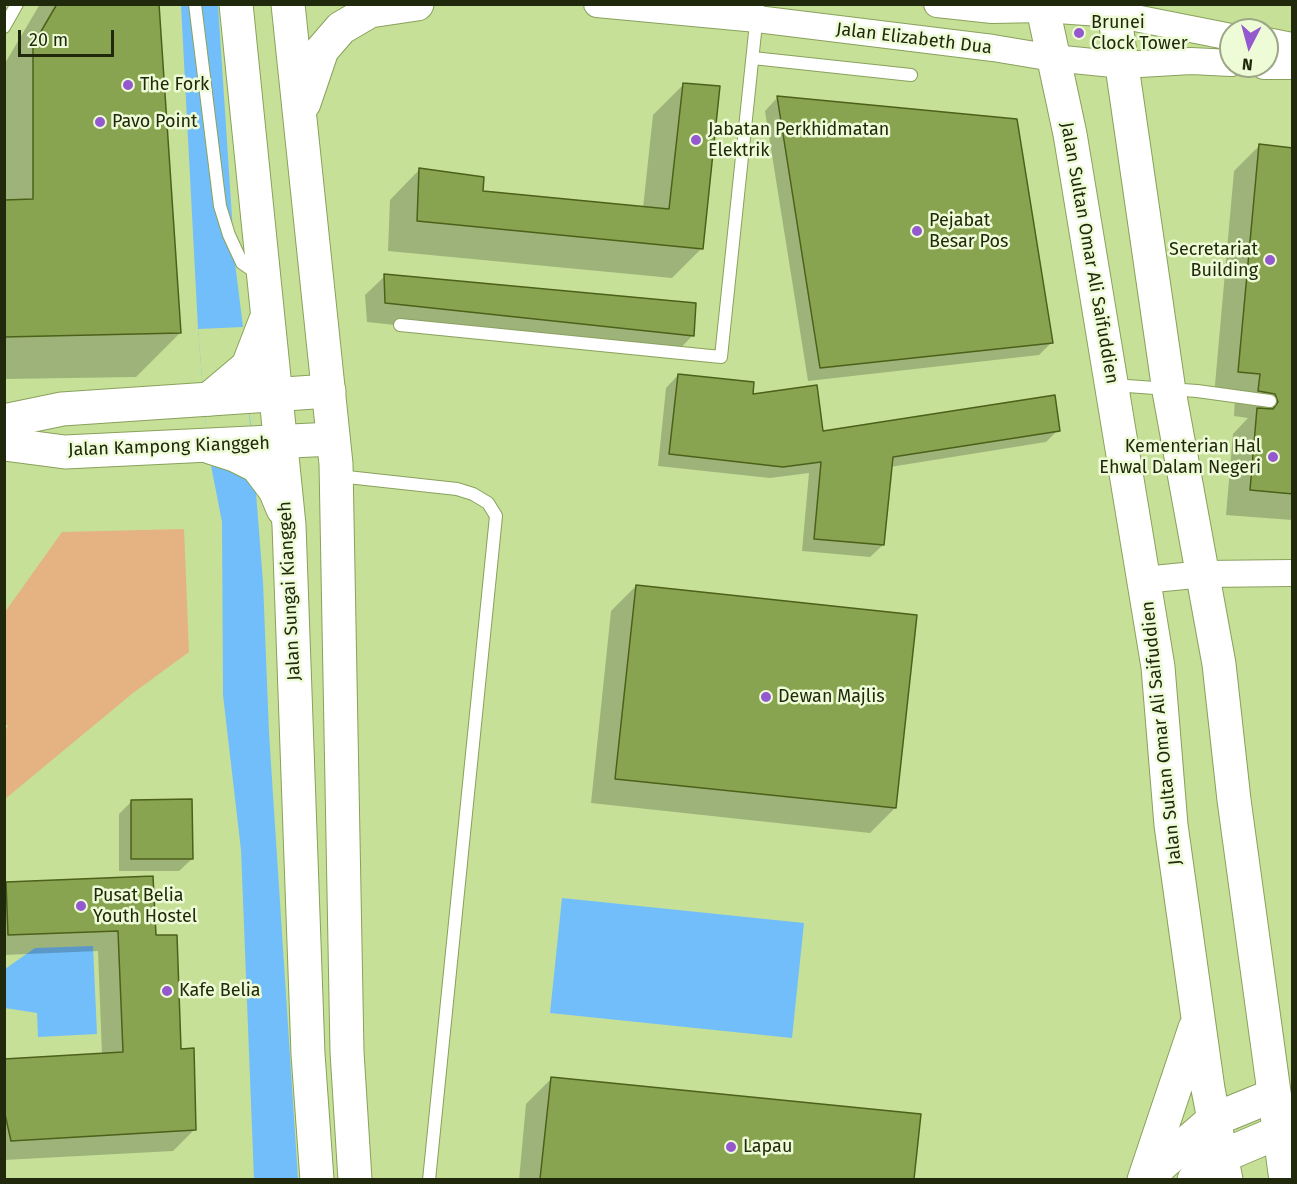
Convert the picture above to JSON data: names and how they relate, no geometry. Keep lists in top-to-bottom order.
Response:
{
  "streets": {
    "main road": ["Jalan Sultan Omar Ali Saifuddien", "Jalan Kampong Kianggeh", "Jalan Sungai Kianggeh"],
    "street": ["Jalan Elizabeth Dua"]
  },
  "crossings": [
    ["Jalan Elizabeth Dua", "Jalan Sultan Omar Ali Saifuddien"],
    ["Jalan Kampong Kianggeh", "Jalan Sungai Kianggeh"]
  ],
  "places": [
    "Brunei Clock Tower",
    "The Fork",
    "Pavo Point",
    "Jabatan Perkhidmatan Elektrik",
    "Pejabat Besar Pos",
    "Secretariat Building",
    "Kementerian Hal Ehwal Dalam Negeri",
    "Dewan Majlis",
    "Pusat Belia Youth Hostel",
    "Kafe Belia",
    "Lapau"
  ],
  "scale_bar": "20 m",
  "north": "bottom"
}
